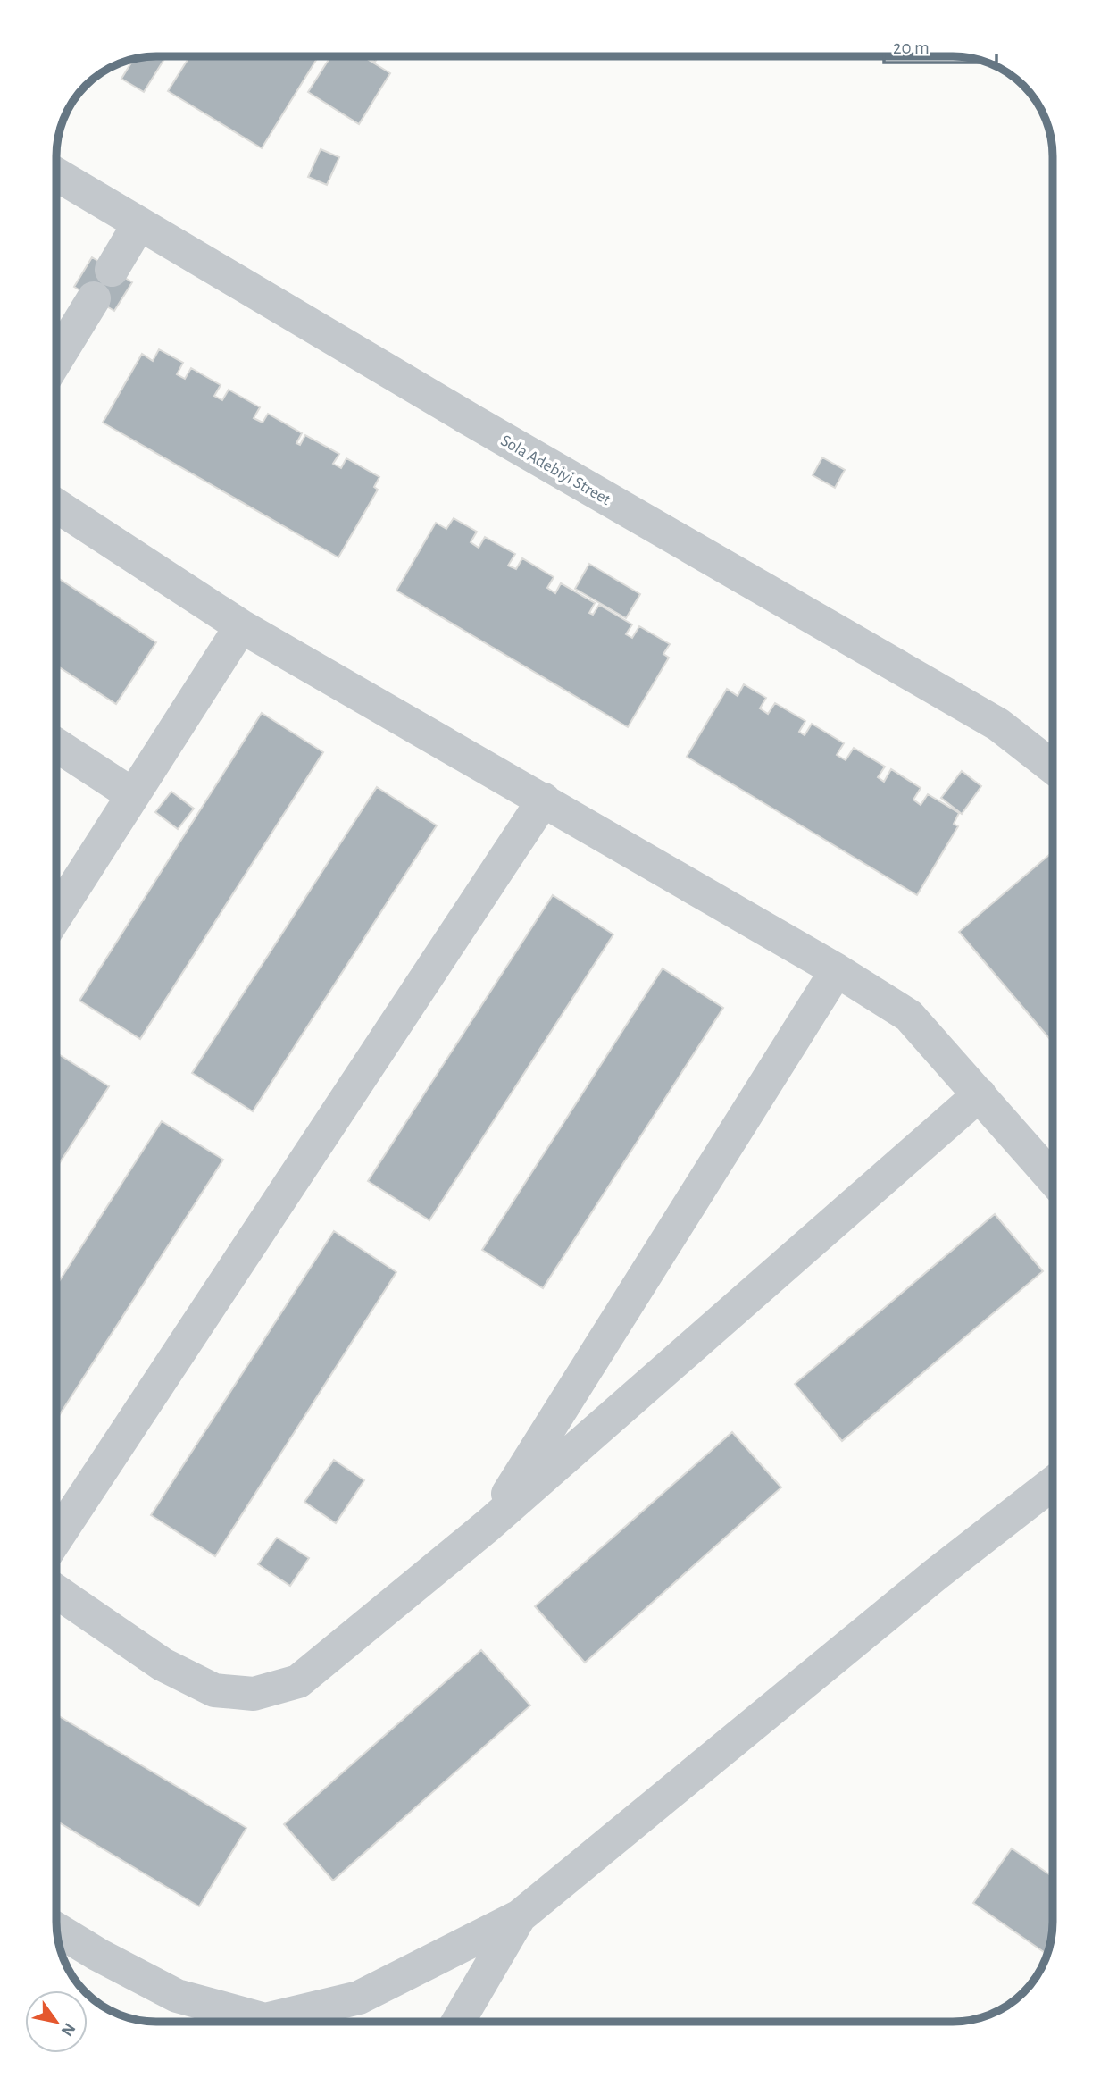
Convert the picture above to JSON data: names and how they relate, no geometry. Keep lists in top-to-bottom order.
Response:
{
  "streets": {
    "street": ["Sola Adebiyi Street"]
  },
  "scale_bar": "20 m",
  "north": "bottom right"
}
